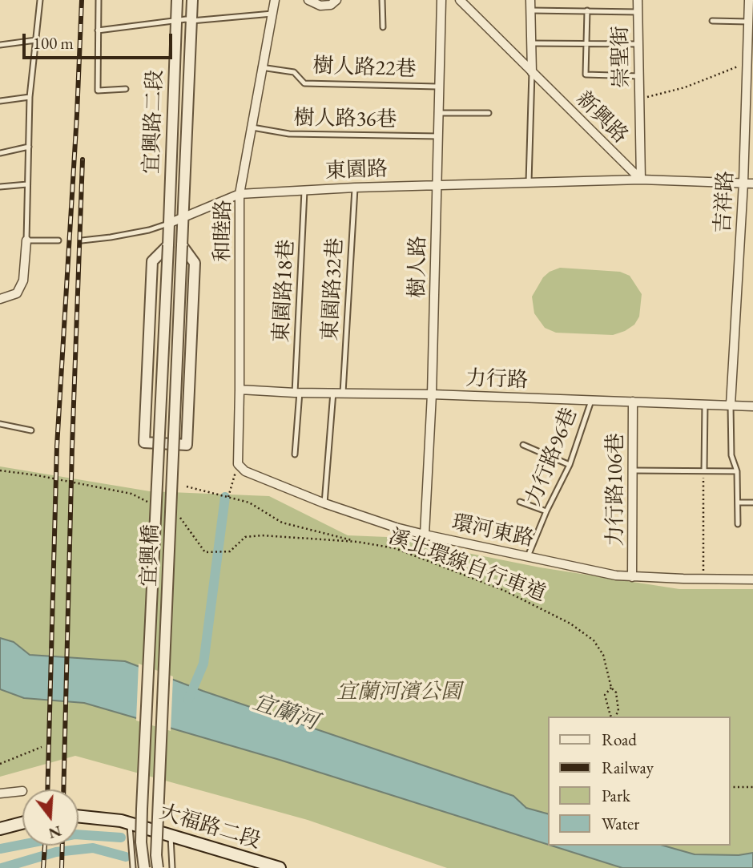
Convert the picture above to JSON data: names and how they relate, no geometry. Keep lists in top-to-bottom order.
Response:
{
  "streets": {
    "main road": ["大福路二段"],
    "street": [
      "崇聖街",
      "新興路",
      "宜興路二段",
      "東園路",
      "吉祥路",
      "和睦路",
      "樹人路",
      "力行路",
      "力行路106巷",
      "環河東路",
      "宜興橋"
    ],
    "lane": [
      "樹人路22巷",
      "樹人路36巷",
      "東園路32巷",
      "東園路18巷",
      "力行路96巷"
    ],
    "path": ["溪北環線自行車道"]
  },
  "crossings": [
    ["崇聖街", "新興路"],
    ["崇聖街", "東園路"],
    ["樹人路22巷", "和睦路"],
    ["樹人路22巷", "樹人路"],
    ["新興路", "東園路"],
    ["樹人路36巷", "和睦路"],
    ["樹人路36巷", "樹人路"],
    ["宜興路二段", "東園路"],
    ["宜興路二段", "宜興橋"],
    ["東園路", "和睦路"],
    ["東園路", "樹人路"],
    ["東園路", "東園路32巷"],
    ["東園路", "東園路18巷"],
    ["吉祥路", "力行路"],
    ["和睦路", "力行路"],
    ["和睦路", "環河東路"],
    ["樹人路", "力行路"],
    ["樹人路", "環河東路"],
    ["東園路32巷", "力行路"],
    ["東園路18巷", "力行路"],
    ["力行路", "力行路96巷"],
    ["力行路", "力行路106巷"],
    ["力行路96巷", "環河東路"],
    ["力行路106巷", "環河東路"]
  ],
  "water": ["宜蘭河"],
  "parks": ["宜蘭河濱公園"],
  "legend": [
    "Road",
    "Railway",
    "Park",
    "Water"
  ],
  "scale_bar": "100 m",
  "north": "bottom"
}
